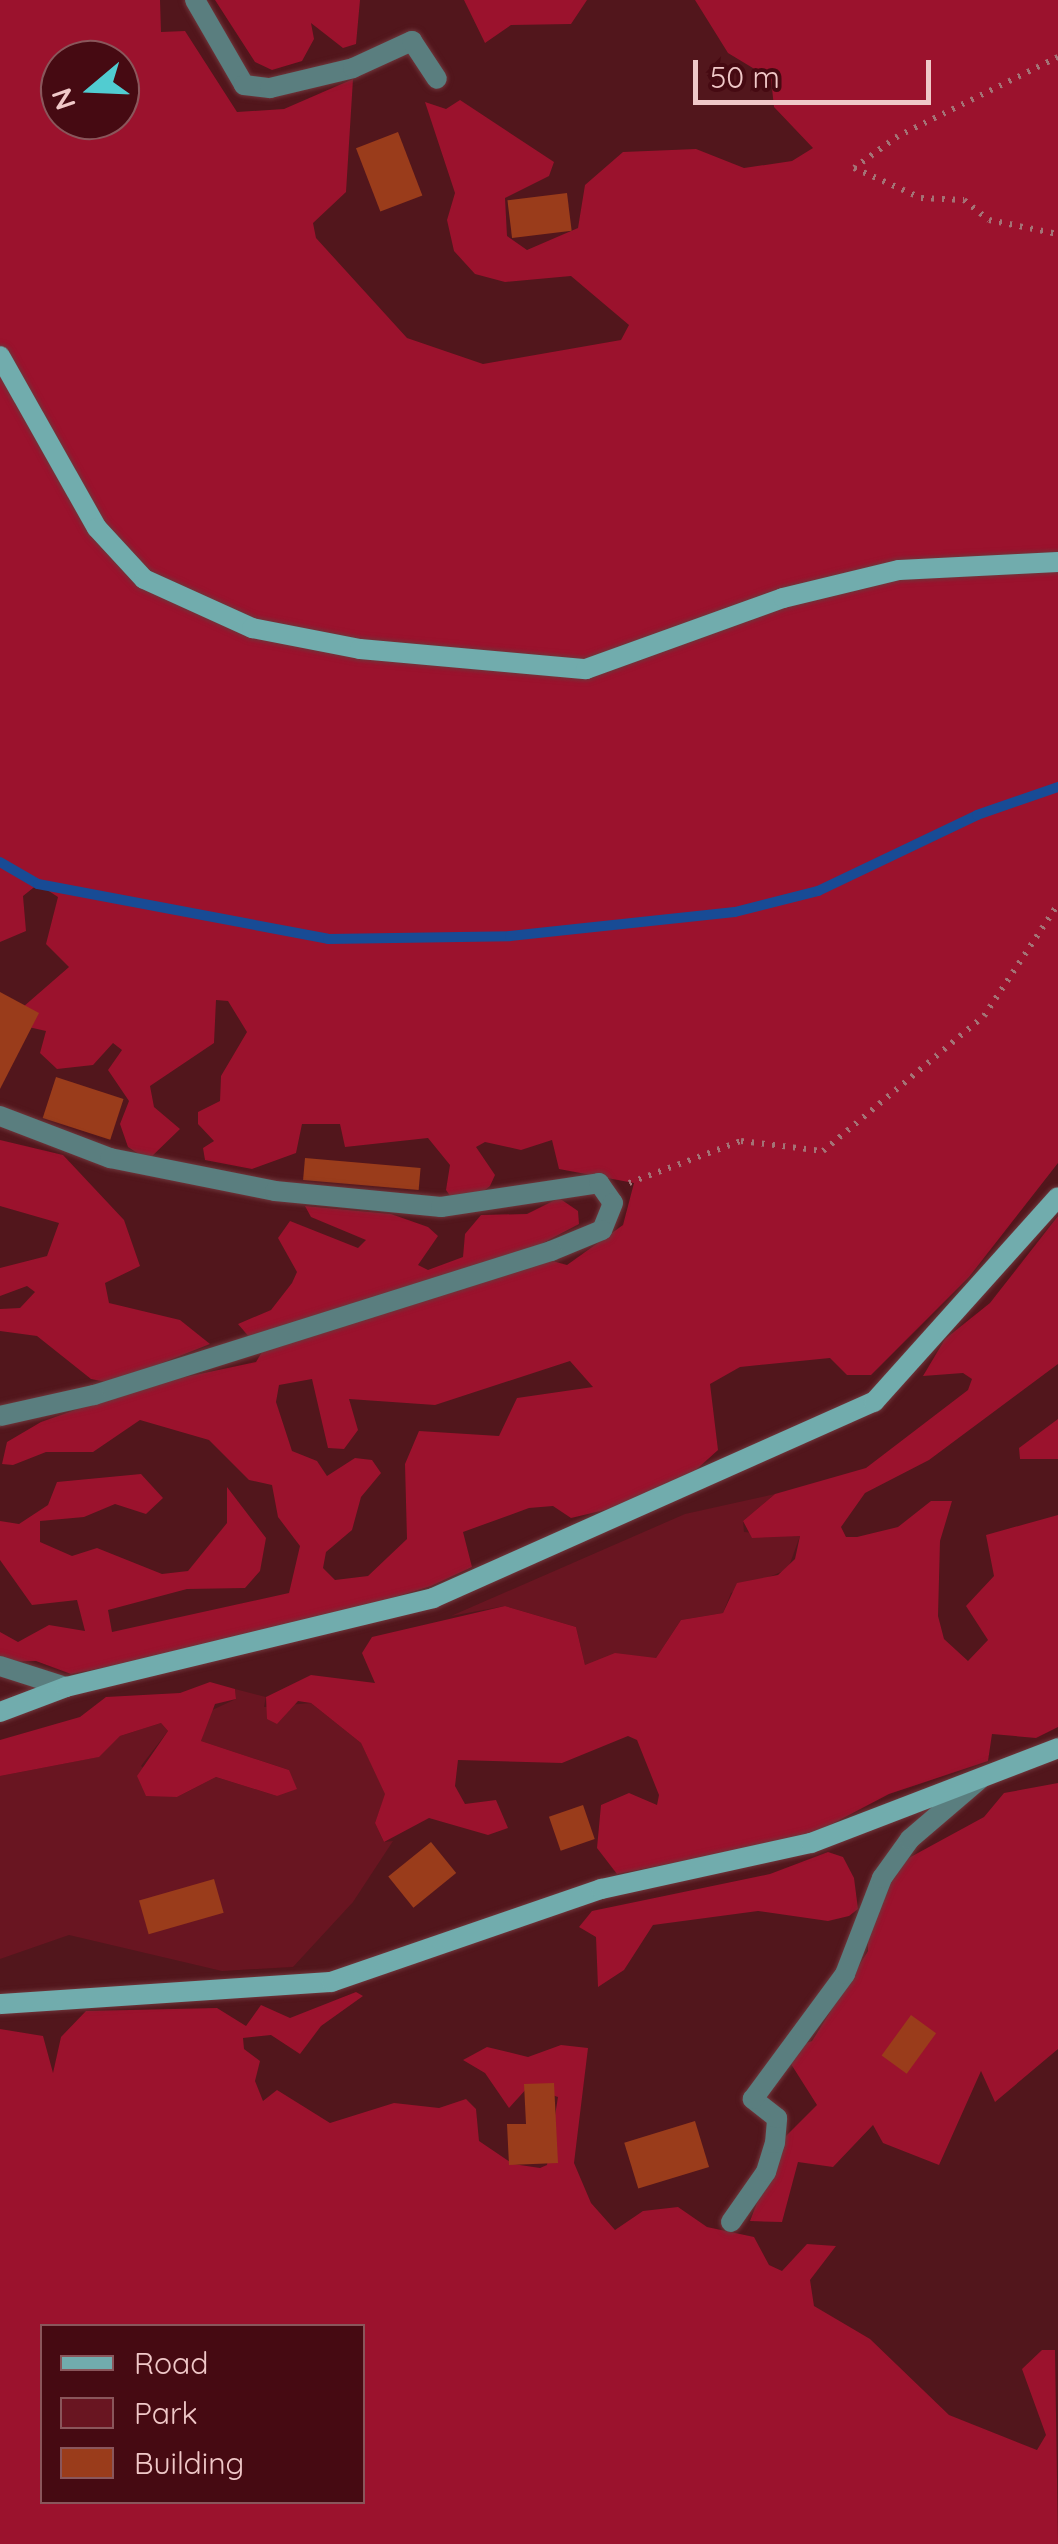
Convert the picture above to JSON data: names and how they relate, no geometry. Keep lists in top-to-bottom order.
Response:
{
  "legend": ["Road", "Park", "Building"],
  "scale_bar": "50 m",
  "north": "left"
}
